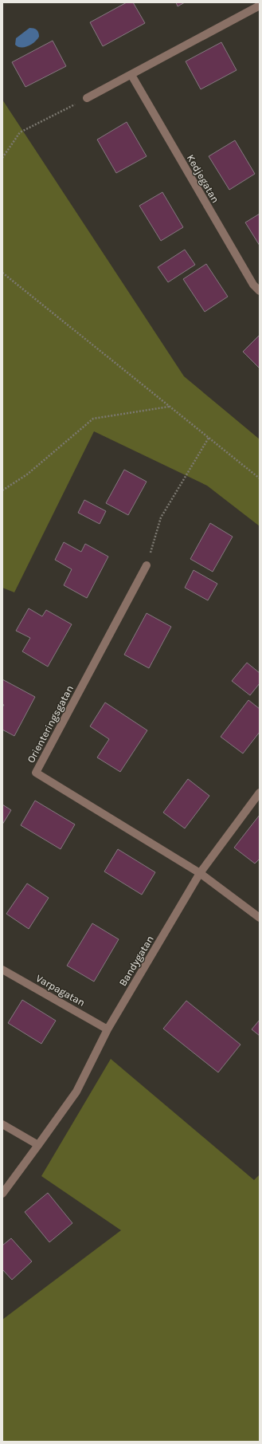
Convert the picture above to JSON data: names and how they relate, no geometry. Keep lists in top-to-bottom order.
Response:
{
  "streets": {
    "street": [
      "Kedjegatan",
      "Orienteringsgatan",
      "Bandygatan",
      "Varpagatan"
    ]
  },
  "crossings": [
    ["Orienteringsgatan", "Bandygatan"],
    ["Bandygatan", "Varpagatan"]
  ]
}
